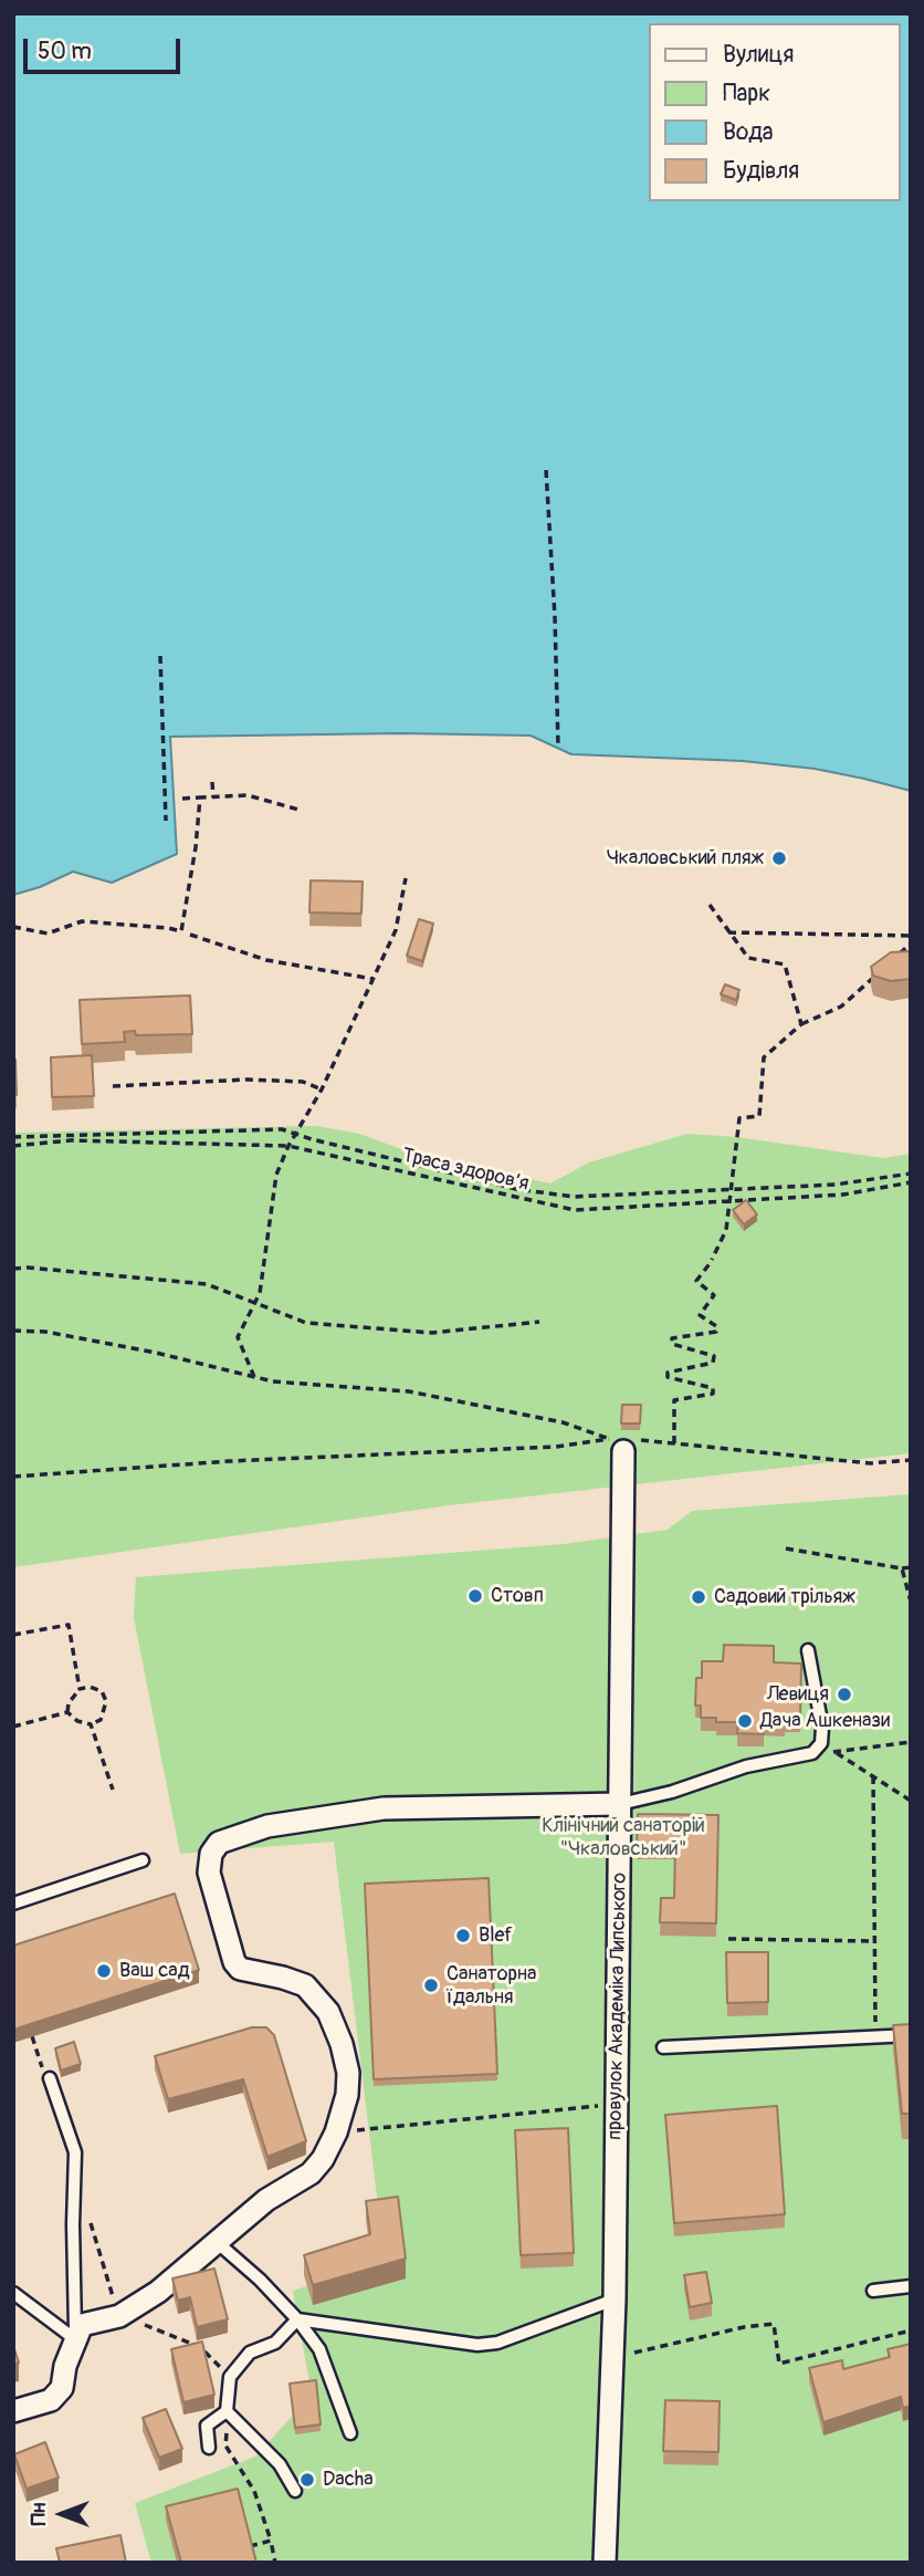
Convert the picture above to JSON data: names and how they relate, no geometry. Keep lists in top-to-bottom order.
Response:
{
  "streets": {
    "street": ["провулок Академіка Липського"],
    "path": ["Траса здоров’я"]
  },
  "parks": ["Клінічний санаторій \"Чкаловський\""],
  "places": [
    "Чкаловський пляж",
    "Стовп",
    "Садовий трільяж",
    "Левиця",
    "Дача Ашкенази",
    "Blef",
    "Ваш сад",
    "Санаторна їдальня",
    "Dacha"
  ],
  "legend": [
    "Вулиця",
    "Парк",
    "Вода",
    "Будівля"
  ],
  "scale_bar": "50 m",
  "north": "left"
}
